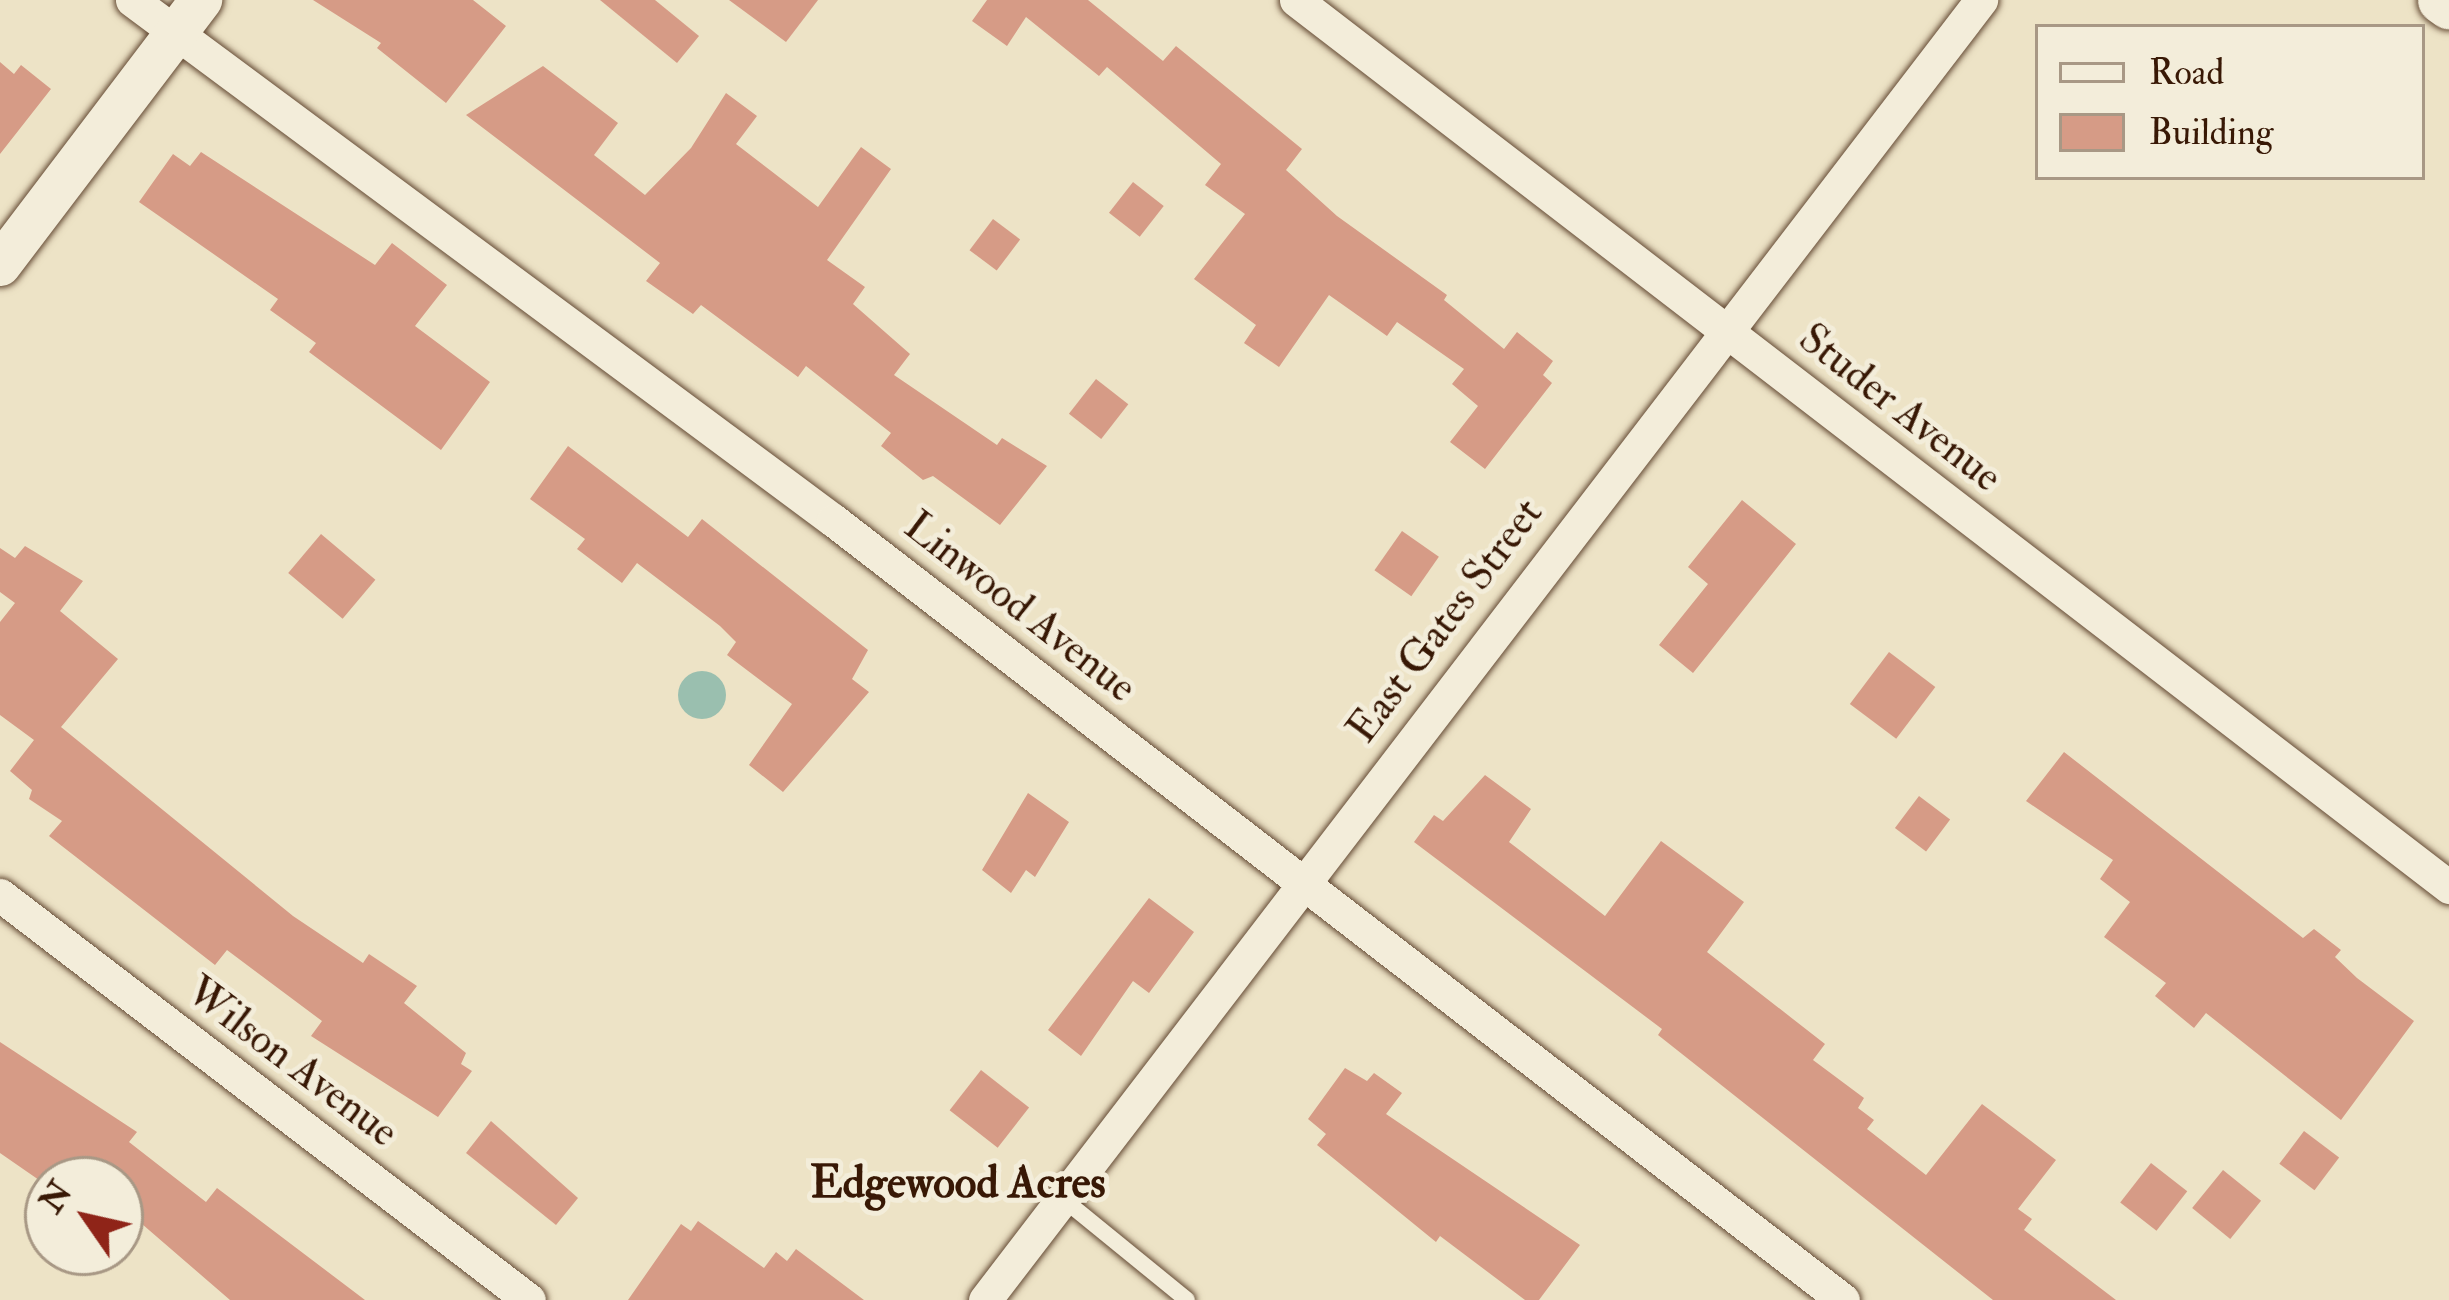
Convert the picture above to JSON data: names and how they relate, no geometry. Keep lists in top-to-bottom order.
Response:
{
  "streets": {
    "street": [
      "Studer Avenue",
      "Linwood Avenue",
      "East Gates Street",
      "Wilson Avenue"
    ]
  },
  "crossings": [
    ["Studer Avenue", "East Gates Street"],
    ["Linwood Avenue", "East Gates Street"]
  ],
  "districts": ["Edgewood Acres"],
  "legend": ["Road", "Building"],
  "north": "top left"
}
